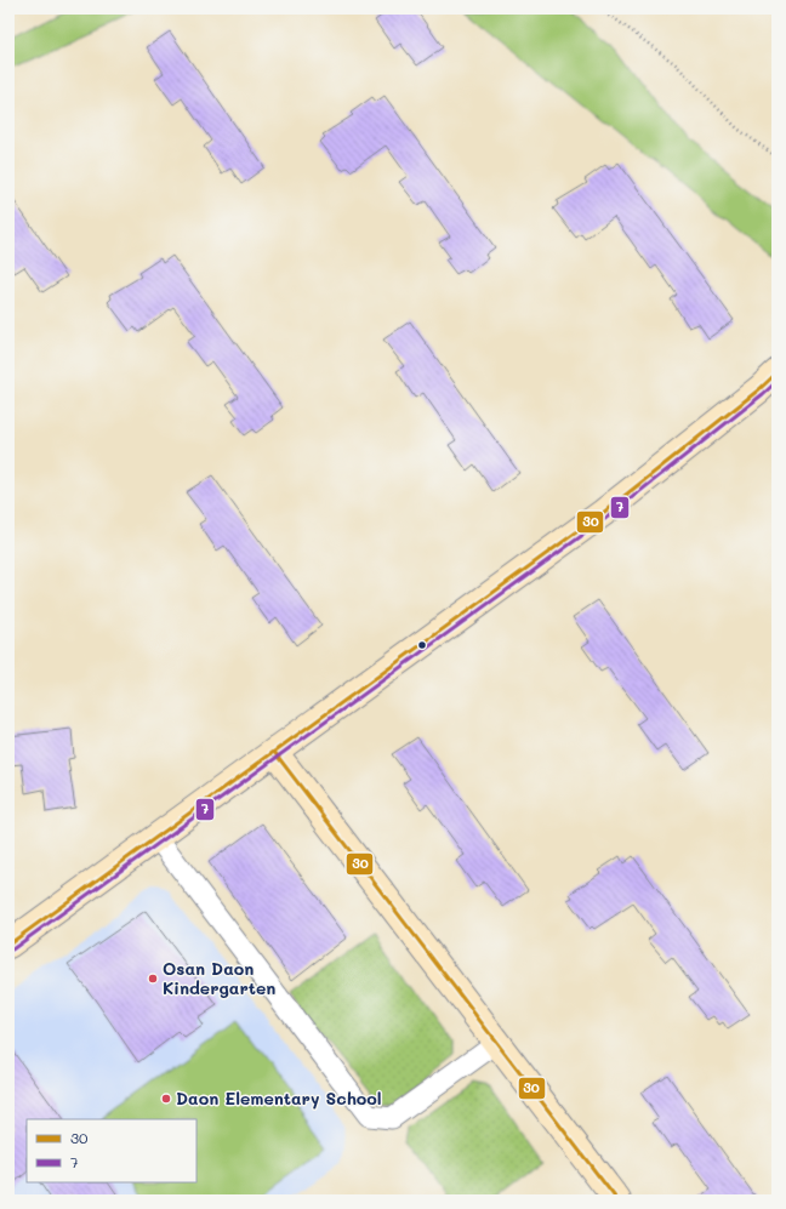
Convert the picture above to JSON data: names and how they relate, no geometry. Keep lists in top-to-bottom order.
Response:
{
  "places": ["Osan Daon Kindergarten", "Daon Elementary School"],
  "lines": ["transit line 30", "transit line 7"],
  "legend": ["30", "7"]
}
